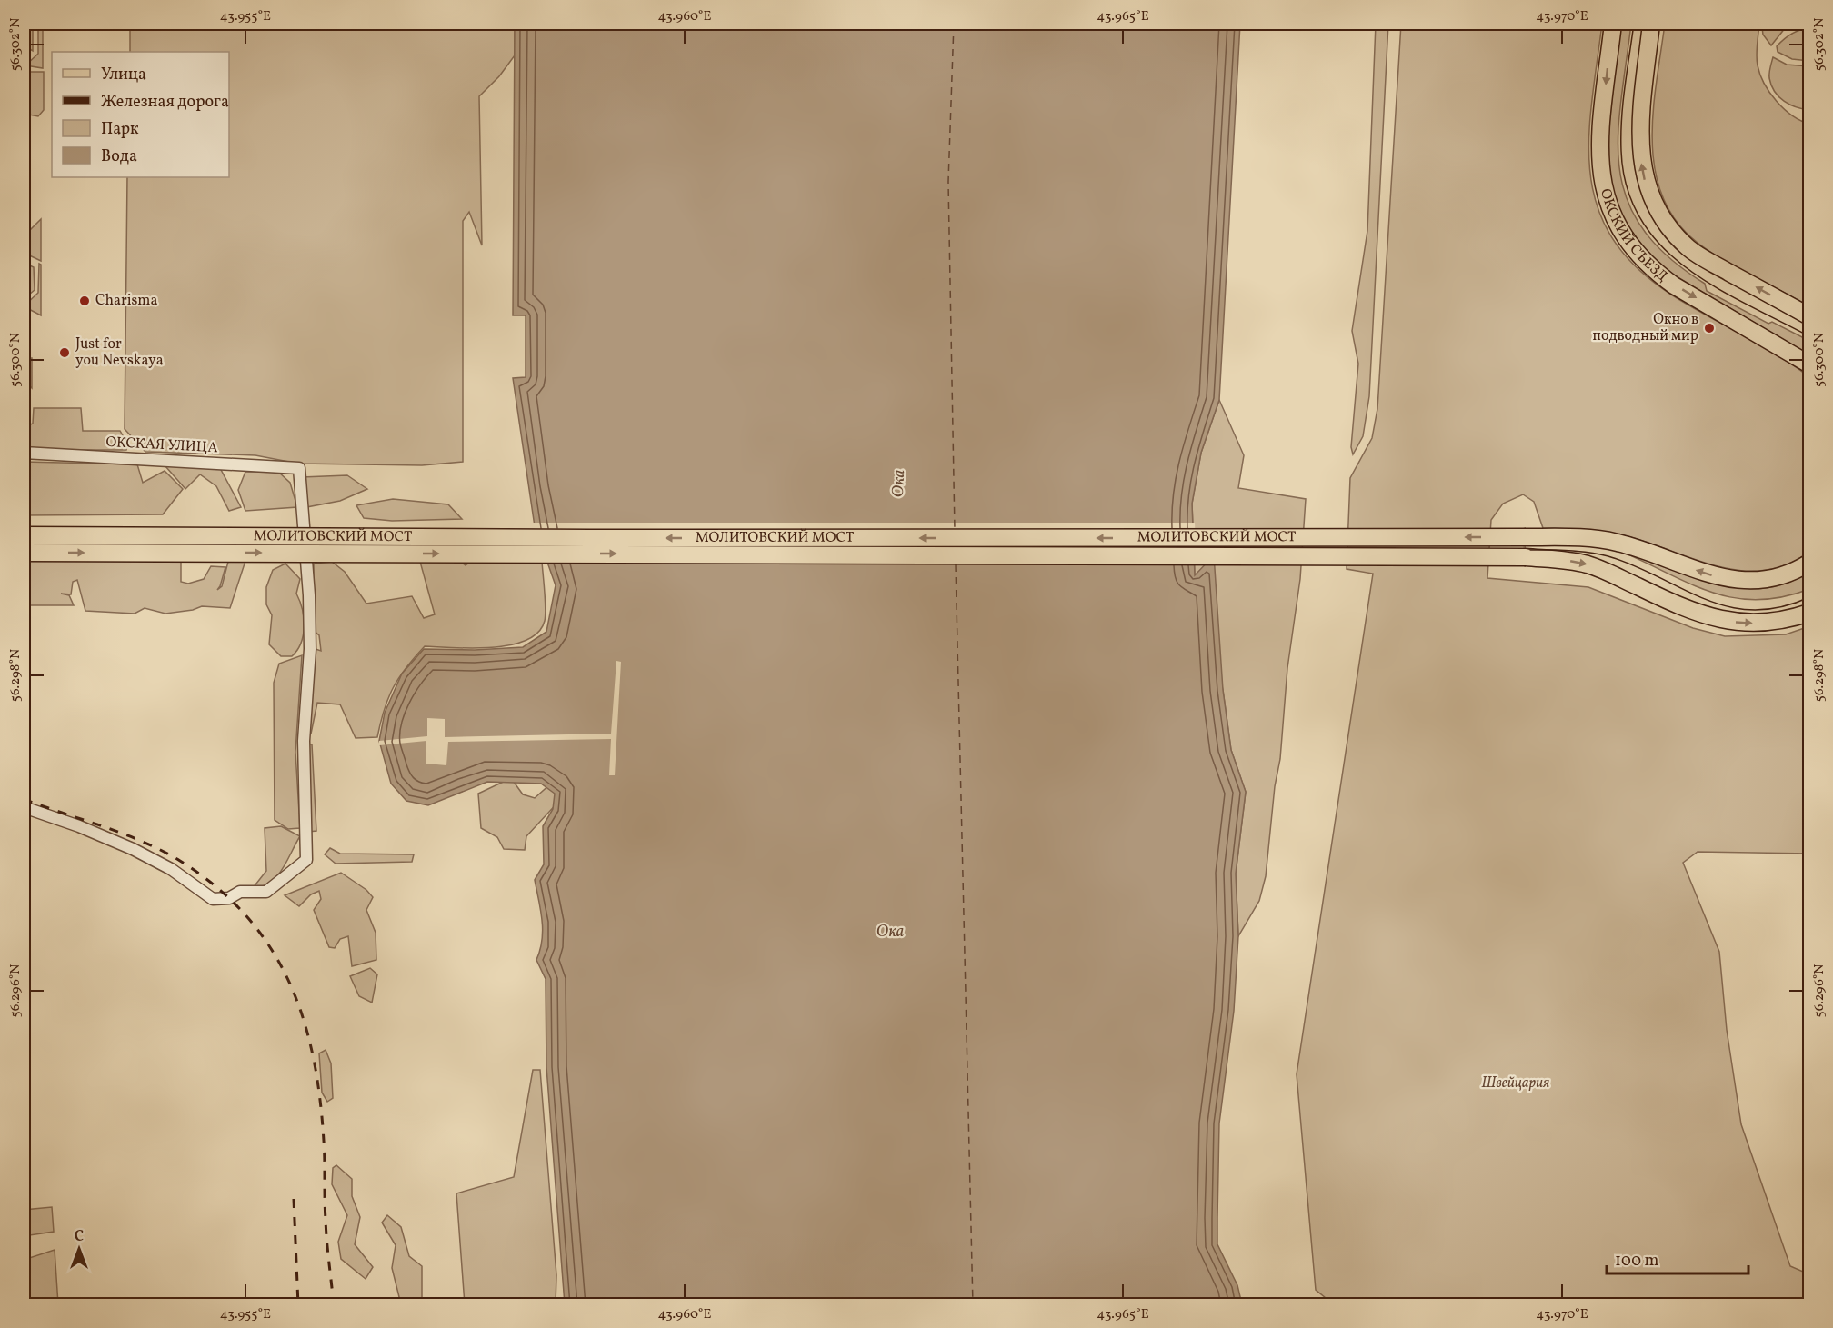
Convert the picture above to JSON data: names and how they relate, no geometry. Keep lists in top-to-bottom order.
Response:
{
  "streets": {
    "main road": ["ОКСКИЙ СЪЕЗД", "МОЛИТОВСКИЙ МОСТ"],
    "street": ["ОКСКАЯ УЛИЦА"]
  },
  "water": ["Ока"],
  "parks": ["Швейцария"],
  "places": ["Charisma", "Окно в подводный мир", "Just for you Nevskaya"],
  "legend": [
    "Улица",
    "Железная дорога",
    "Парк",
    "Вода"
  ],
  "scale_bar": "100 m",
  "north": "top",
  "coordinates": [
    "43.955°E",
    "43.960°E",
    "43.965°E",
    "43.970°E",
    "56.302°N",
    "56.300°N",
    "56.298°N",
    "56.296°N"
  ]
}
